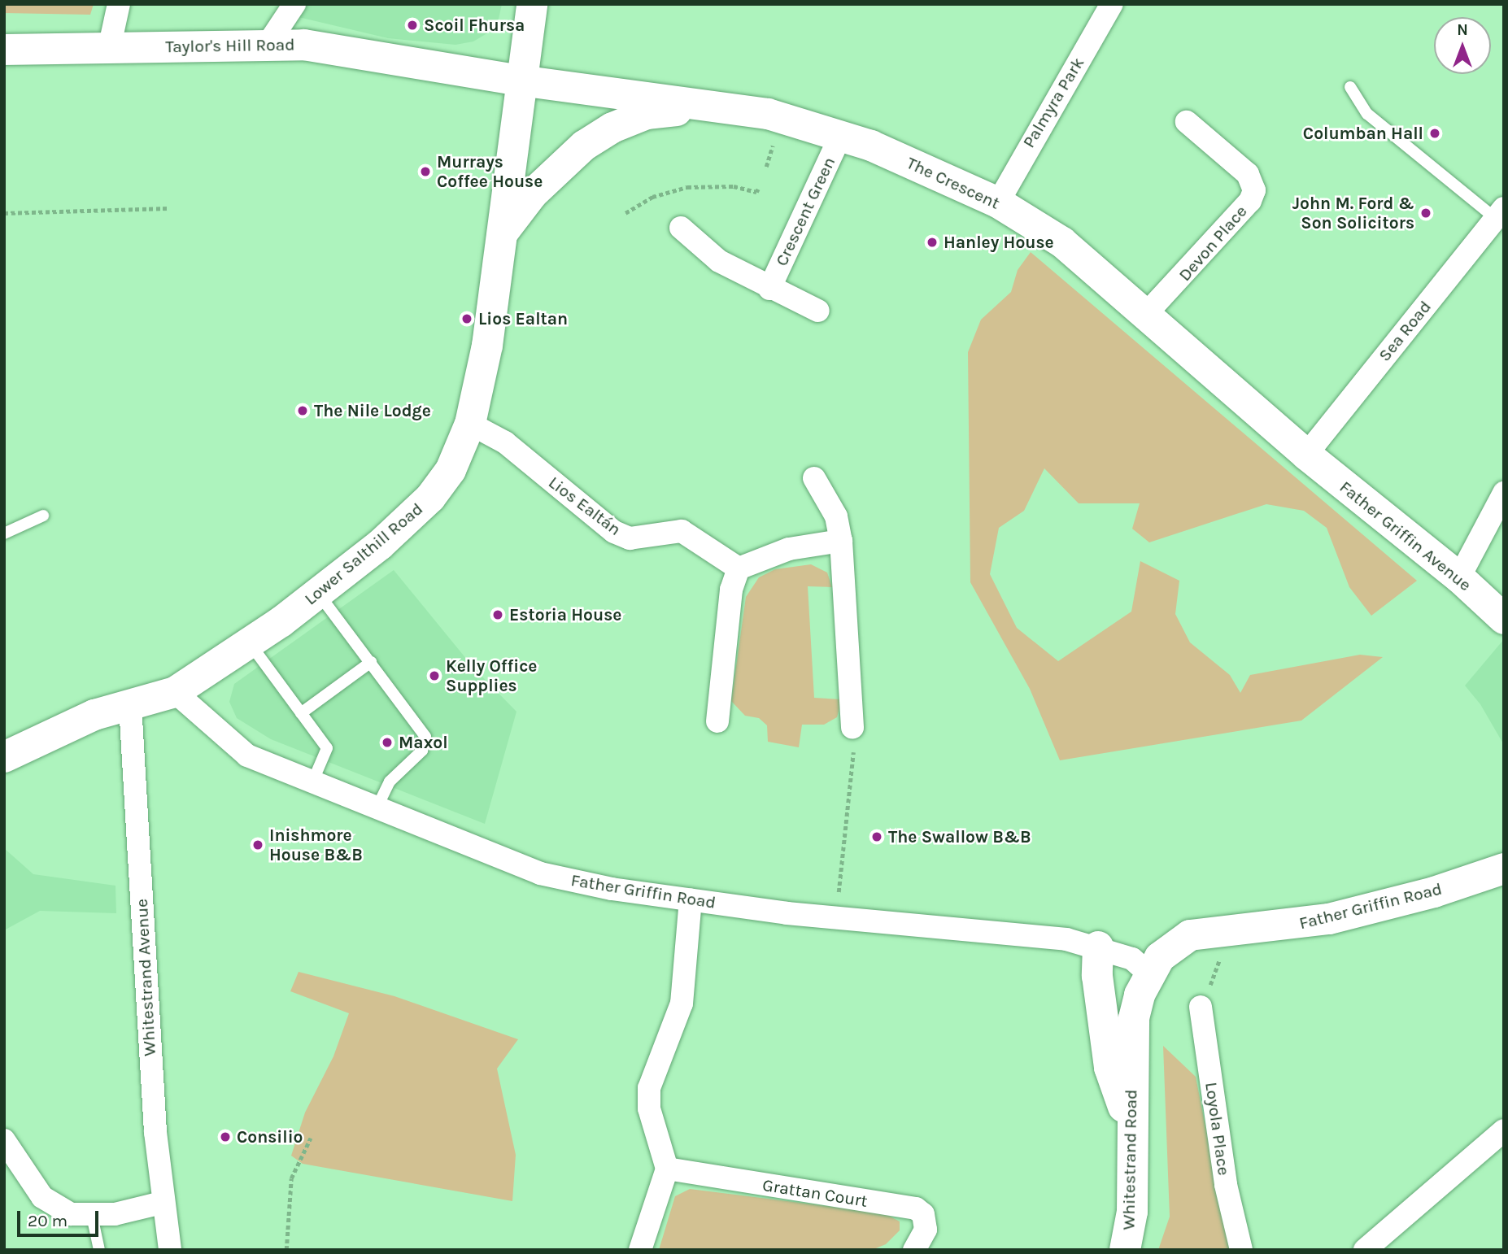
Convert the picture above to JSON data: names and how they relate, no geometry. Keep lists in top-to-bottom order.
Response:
{
  "streets": {
    "main road": [
      "Taylor's Hill Road",
      "The Crescent",
      "Father Griffin Avenue",
      "Lower Salthill Road",
      "Father Griffin Road",
      "Whitestrand Road"
    ],
    "street": [
      "Palmyra Park",
      "Crescent Green",
      "Devon Place",
      "Sea Road",
      "Lios Ealtán",
      "Whitestrand Avenue",
      "Loyola Place",
      "Grattan Court"
    ]
  },
  "crossings": [
    ["Taylor's Hill Road", "The Crescent"],
    ["Taylor's Hill Road", "Lower Salthill Road"],
    ["Palmyra Park", "The Crescent"],
    ["The Crescent", "Crescent Green"],
    ["The Crescent", "Devon Place"],
    ["The Crescent", "Sea Road"],
    ["The Crescent", "Father Griffin Avenue"],
    ["The Crescent", "Lower Salthill Road"],
    ["Sea Road", "Father Griffin Avenue"],
    ["Lios Ealtán", "Lower Salthill Road"],
    ["Lower Salthill Road", "Father Griffin Road"],
    ["Lower Salthill Road", "Whitestrand Avenue"],
    ["Father Griffin Road", "Whitestrand Road"]
  ],
  "places": [
    "Scoil Fhursa",
    "Columban Hall",
    "Murrays Coffee House",
    "John M. Ford & Son Solicitors",
    "Hanley House",
    "Lios Ealtan",
    "The Nile Lodge",
    "Estoria House",
    "Kelly Office Supplies",
    "Maxol",
    "The Swallow B&B",
    "Inishmore House B&B",
    "Consilio"
  ],
  "scale_bar": "20 m",
  "north": "top"
}
